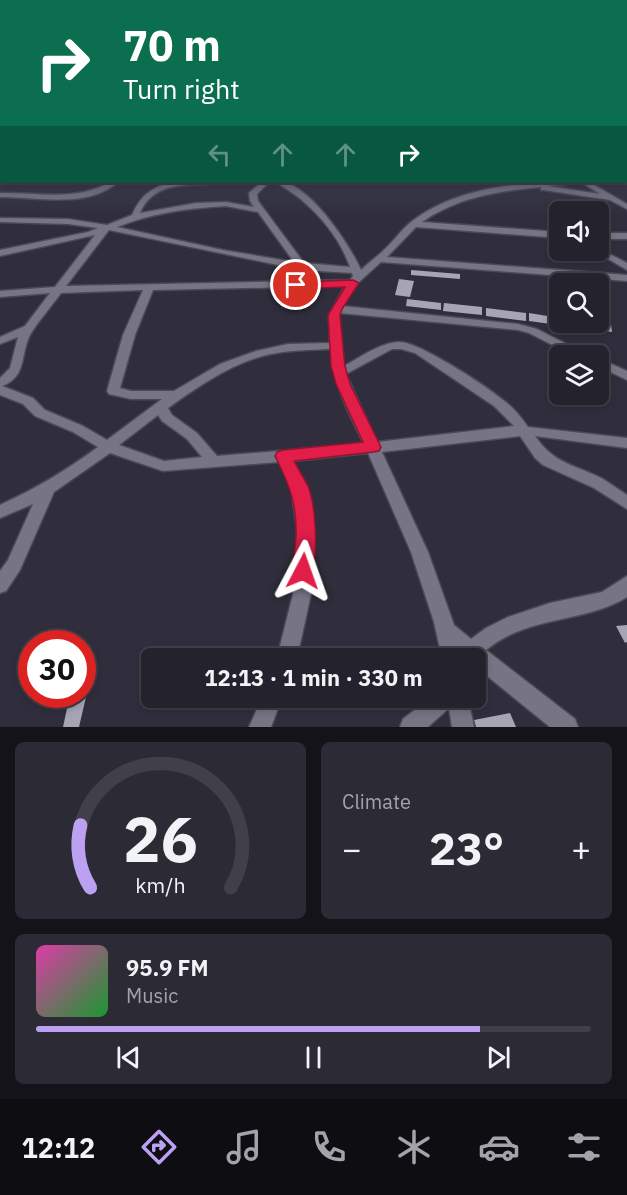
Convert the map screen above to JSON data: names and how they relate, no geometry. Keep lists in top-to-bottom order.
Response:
{
  "page": {
    "turn": ["70 m", "Turn right"],
    "limit": "30",
    "trip": "12:13 · 1 min · 330 m",
    "tile": "Climate",
    "heat": ["−", "23°", "+"],
    "song": ["95.9 FM", "Music"],
    "tabs": "12:12",
    "gauge": ["26", "km/h"]
  }
}
